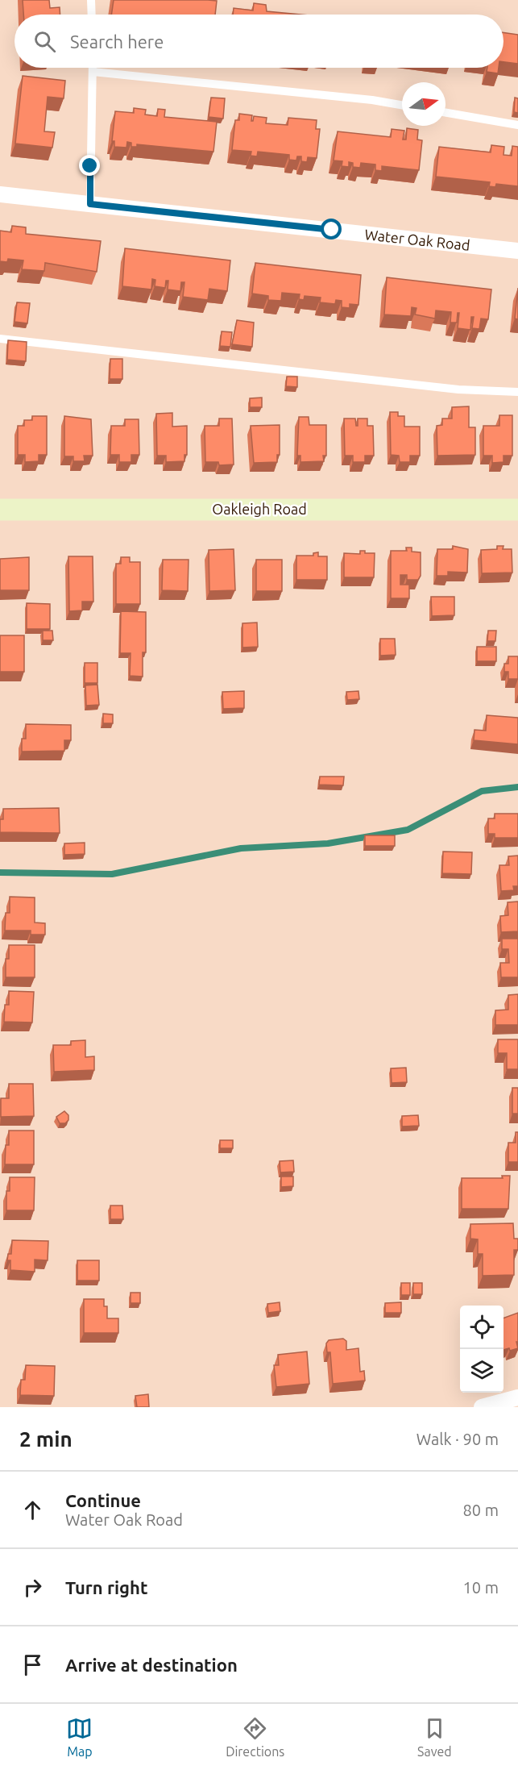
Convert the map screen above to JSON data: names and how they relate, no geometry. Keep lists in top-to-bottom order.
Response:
{
  "streets": {
    "street": ["Water Oak Road", "Oakleigh Road"]
  },
  "north": "right",
  "page": {
    "search": "Search here",
    "heading": ["2 min", "Walk · 90 m"],
    "list": [
      ["Continue", "Water Oak Road", "80 m"],
      ["Turn right", "10 m"],
      "Arrive at destination"
    ],
    "nav": ["Map", "Directions", "Saved"]
  }
}
